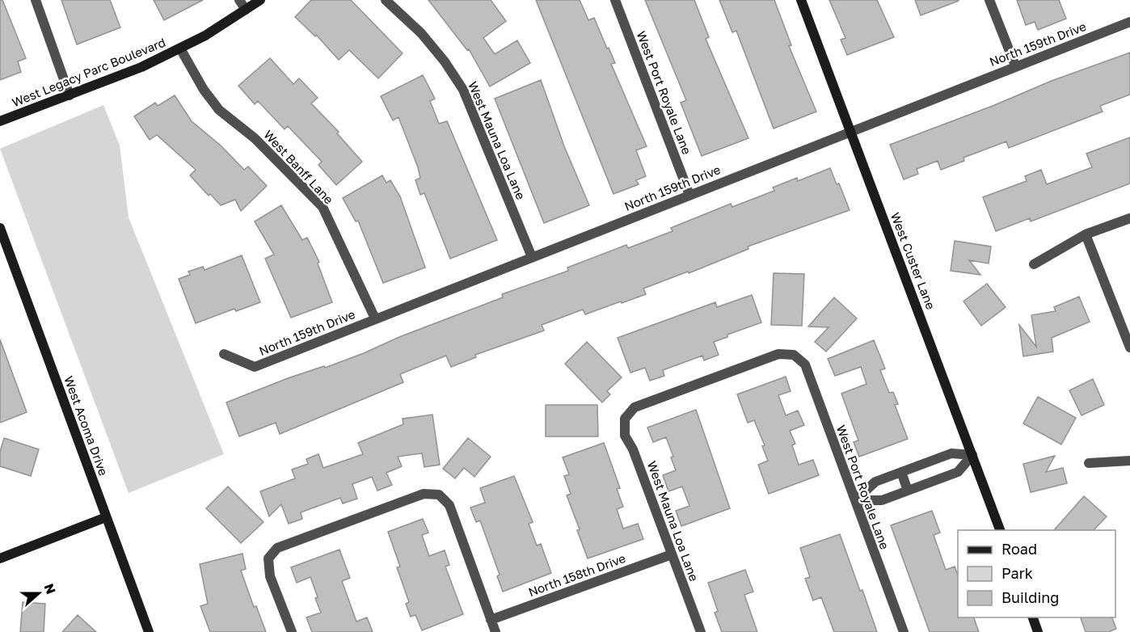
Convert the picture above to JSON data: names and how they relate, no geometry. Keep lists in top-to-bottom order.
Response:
{
  "streets": {
    "street": [
      "North 159th Drive",
      "West Legacy Parc Boulevard",
      "West Port Royale Lane",
      "West Mauna Loa Lane",
      "West Banff Lane",
      "West Custer Lane",
      "West Acoma Drive",
      "North 158th Drive"
    ]
  },
  "crossings": [
    ["North 159th Drive", "West Port Royale Lane"],
    ["North 159th Drive", "West Mauna Loa Lane"],
    ["North 159th Drive", "West Banff Lane"],
    ["North 159th Drive", "West Custer Lane"],
    ["West Legacy Parc Boulevard", "West Banff Lane"],
    ["West Port Royale Lane", "West Mauna Loa Lane"],
    ["West Mauna Loa Lane", "North 158th Drive"]
  ],
  "legend": ["Road", "Park", "Building"],
  "north": "right"
}
